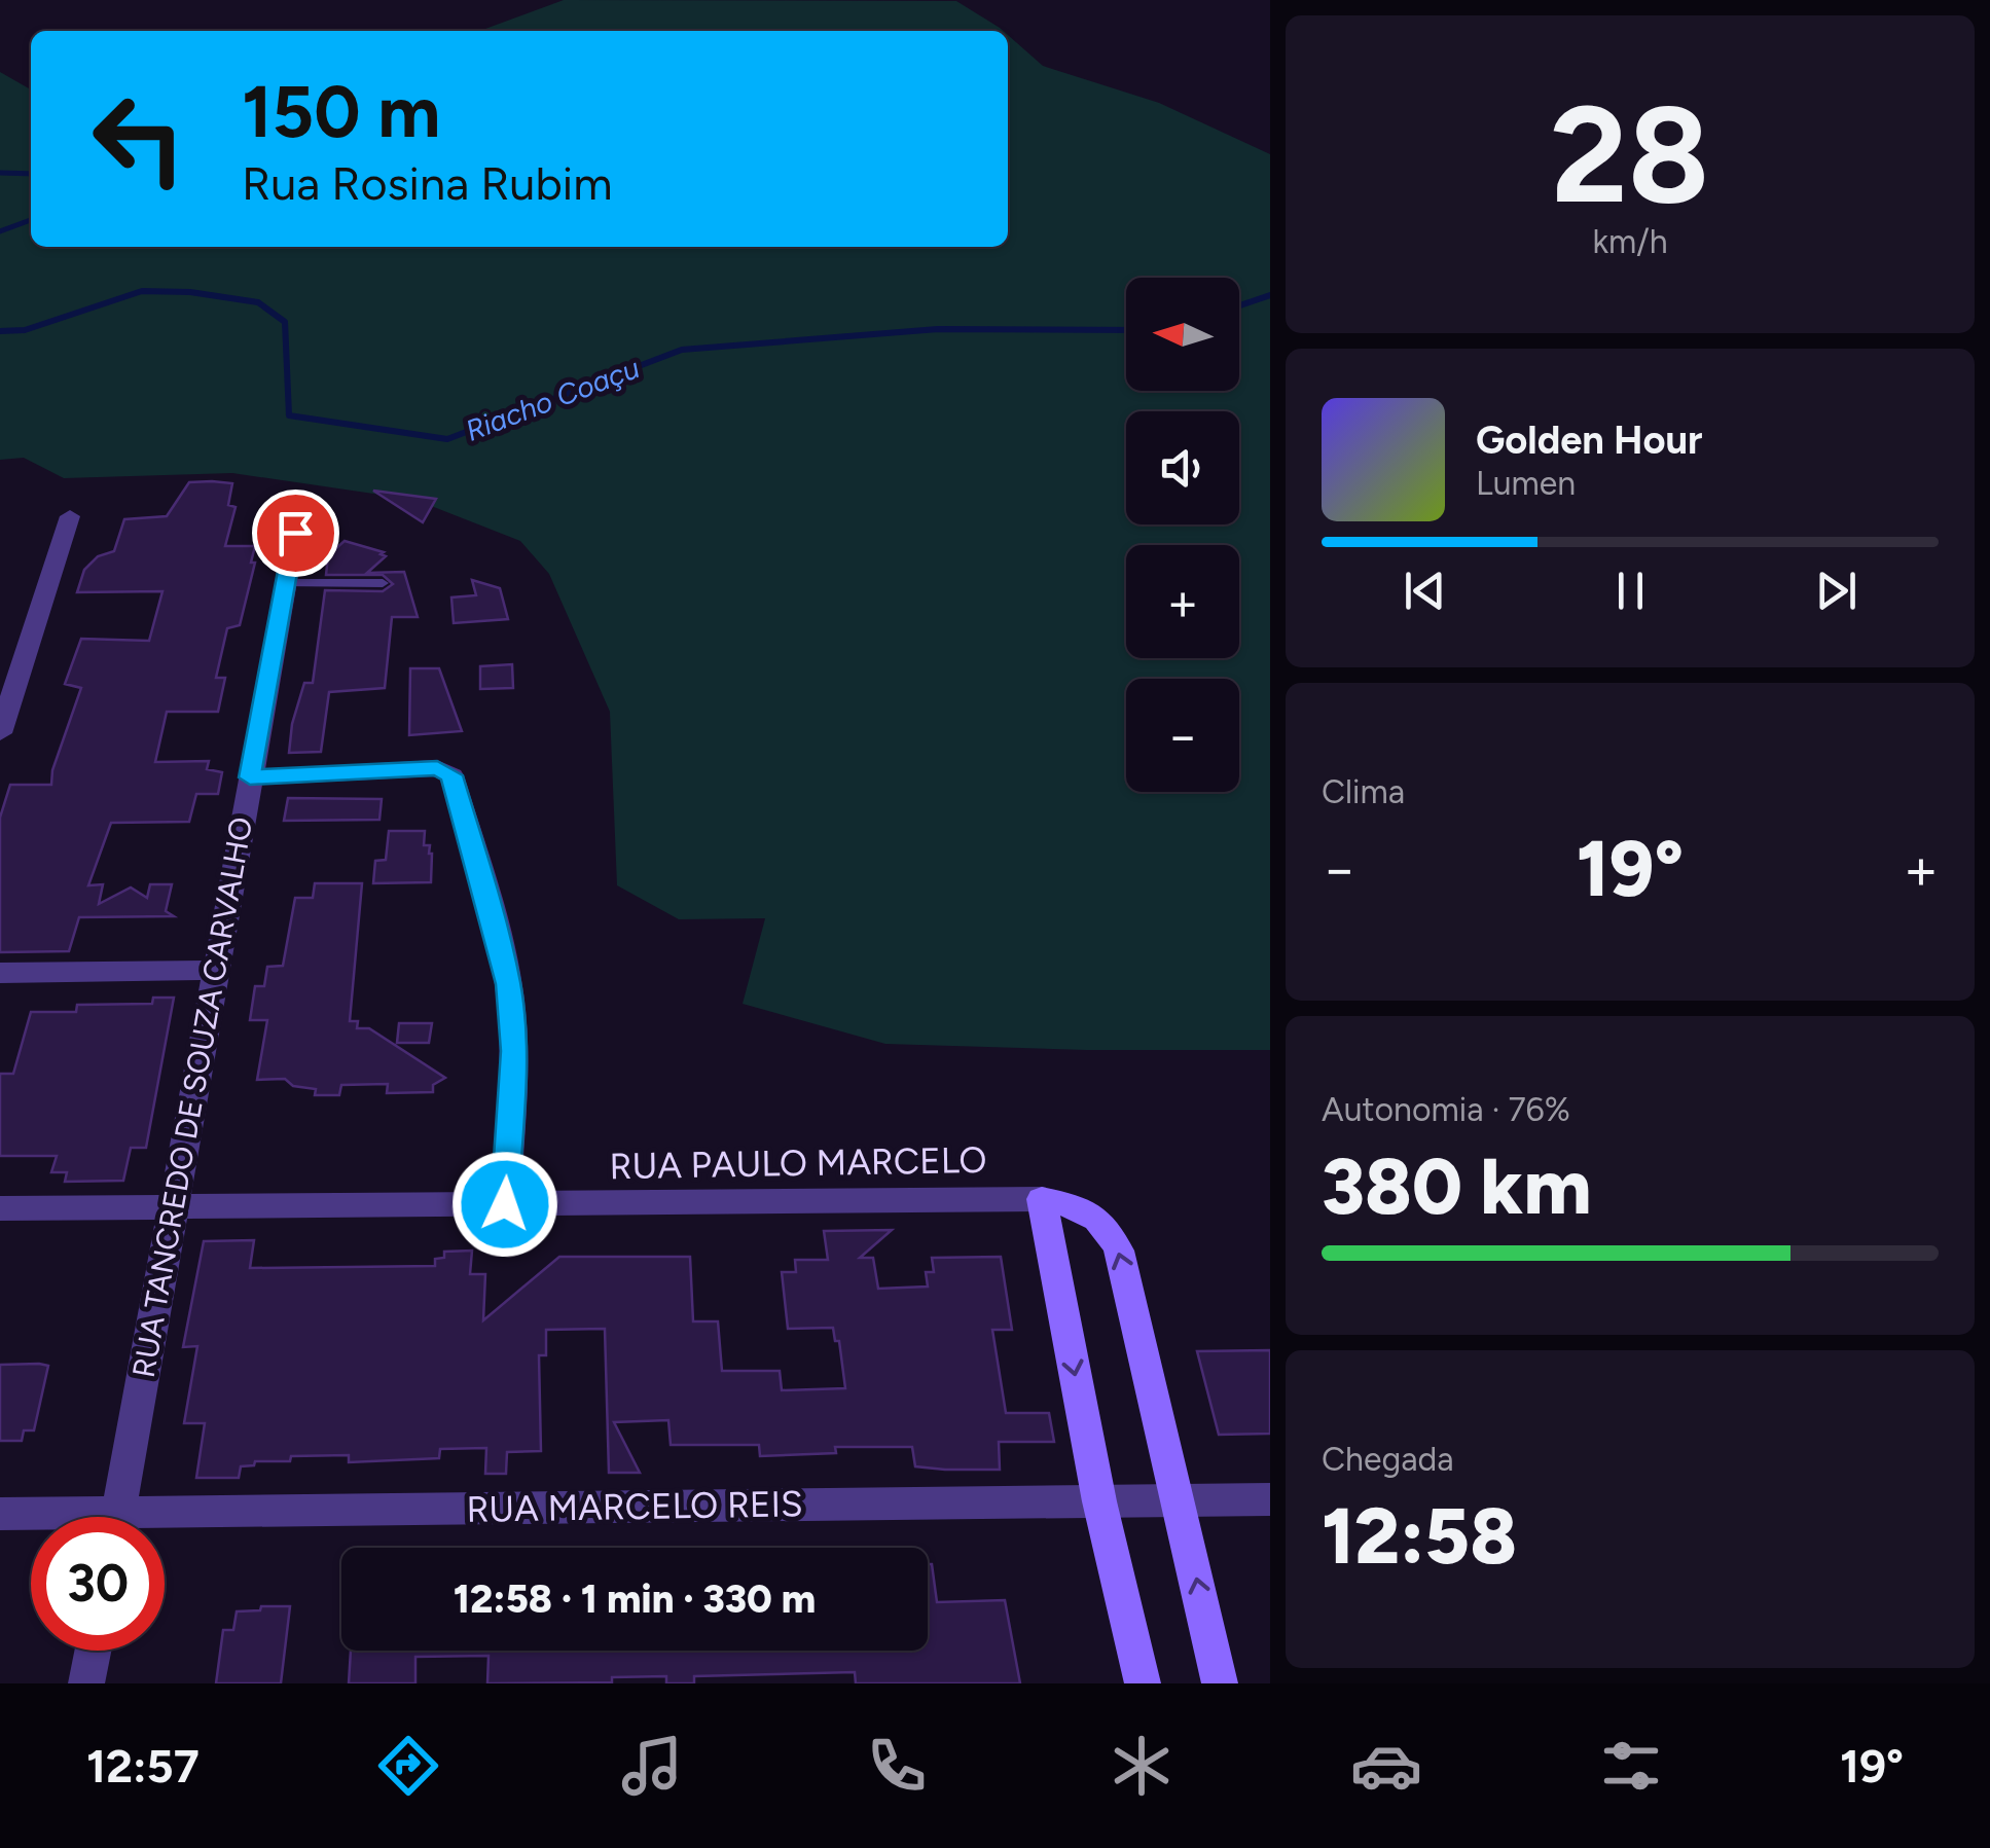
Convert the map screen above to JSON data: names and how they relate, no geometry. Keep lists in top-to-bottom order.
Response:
{
  "streets": {
    "street": ["RUA TANCREDO DE SOUZA CARVALHO", "RUA PAULO MARCELO", "RUA MARCELO REIS"]
  },
  "crossings": [
    ["RUA TANCREDO DE SOUZA CARVALHO", "RUA PAULO MARCELO"]
  ],
  "water": ["Riacho Coaçu"],
  "north": "left",
  "page": {
    "tile": [
      ["28", "km/h"],
      "Clima",
      ["Autonomia · 76%", "380 km"],
      ["Chegada", "12:58"]
    ],
    "turn": ["150 m", "Rua Rosina Rubim"],
    "map_buttons": ["+", "−"],
    "song": ["Golden Hour", "Lumen"],
    "heat": ["−", "19°", "+"],
    "limit": "30",
    "trip": "12:58 · 1 min · 330 m",
    "tabs": ["12:57", "19°"]
  }
}
